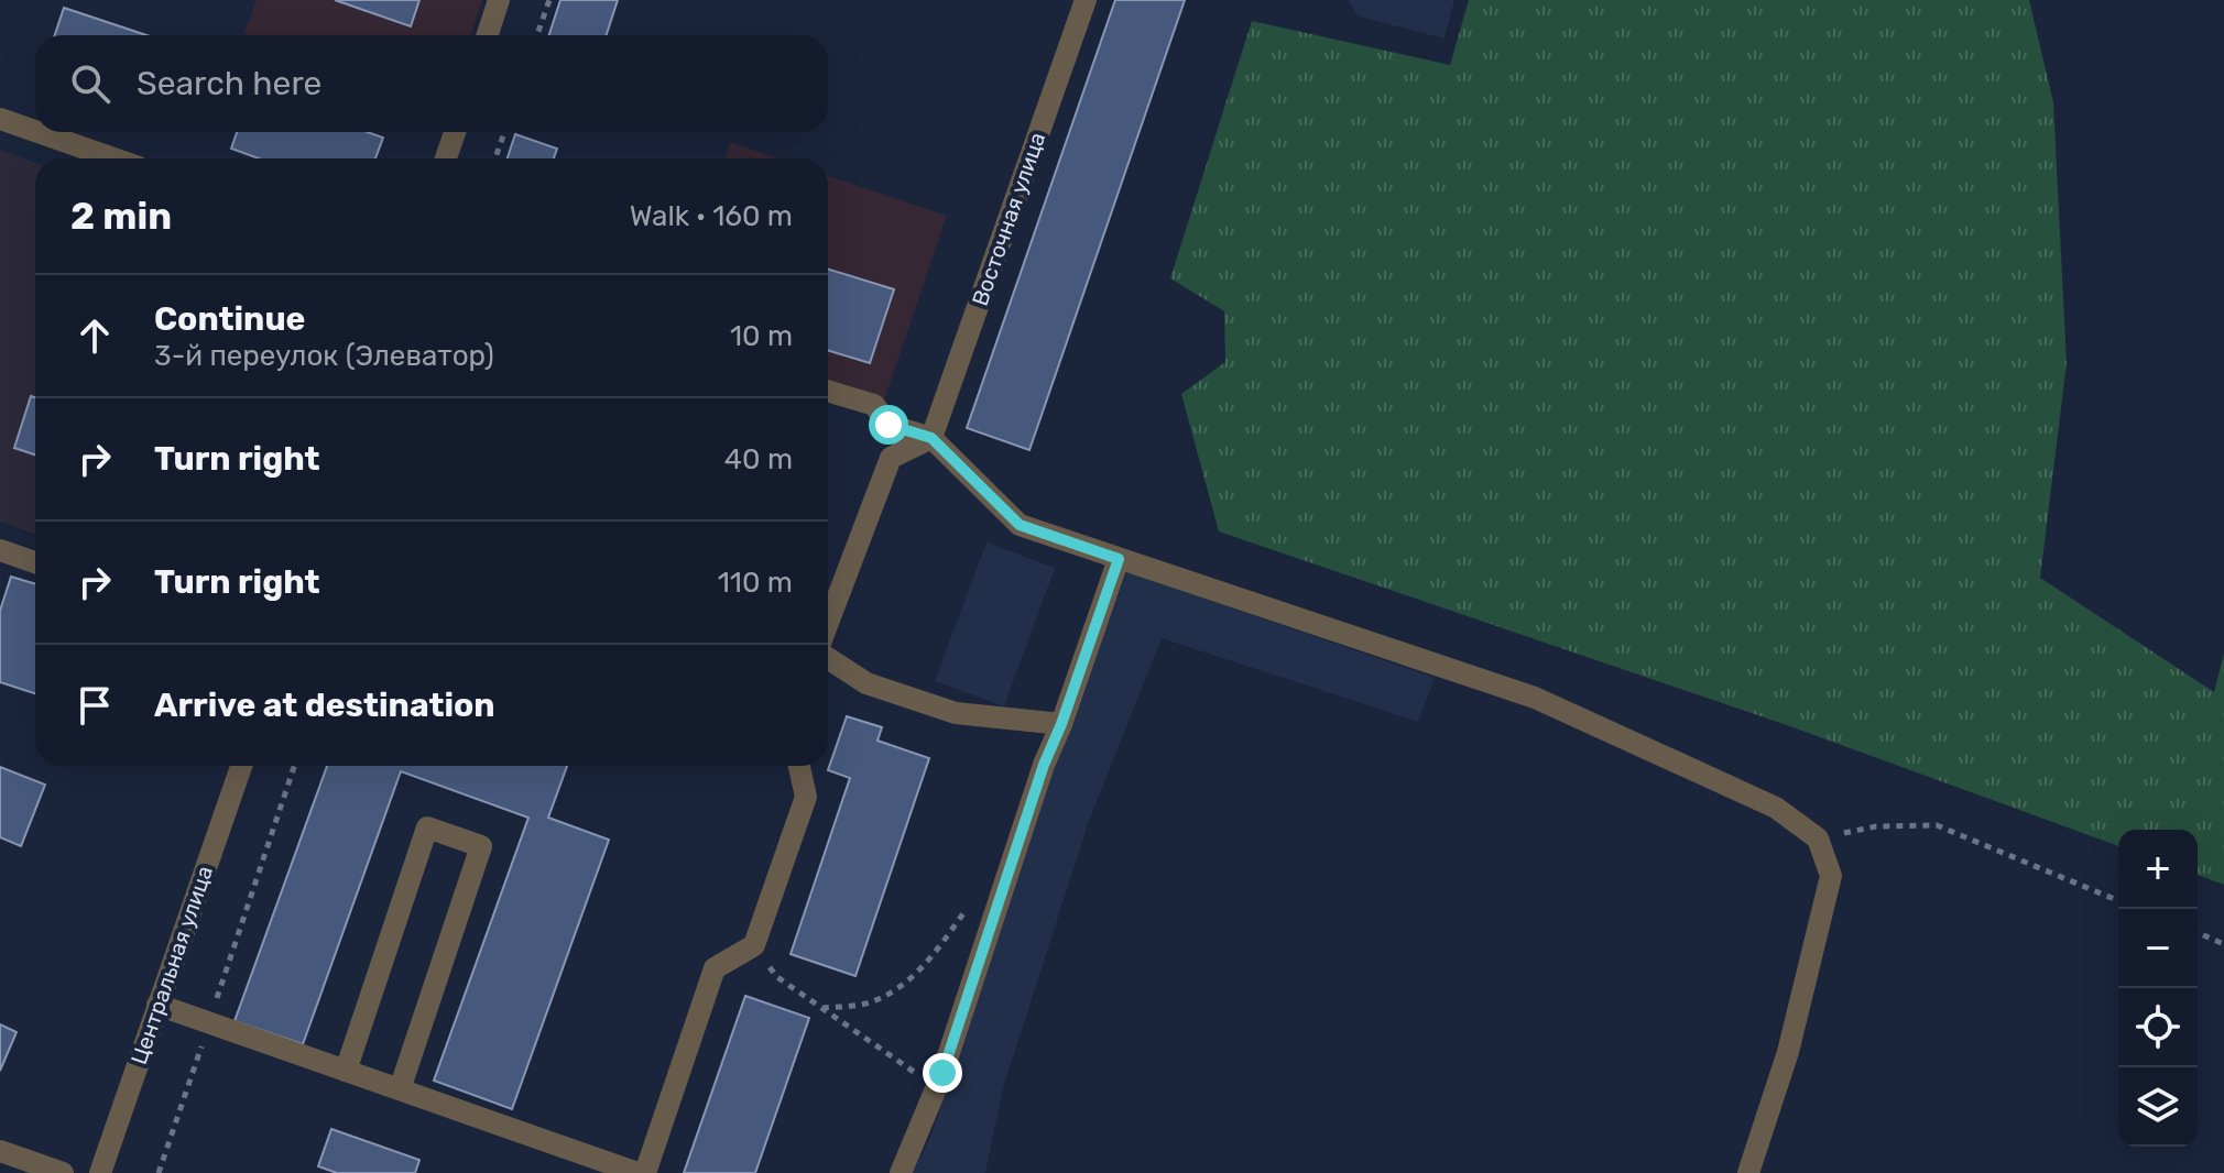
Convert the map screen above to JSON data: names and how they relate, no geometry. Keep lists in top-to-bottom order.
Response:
{
  "streets": {
    "street": ["Восточная улица", "Центральная улица"]
  },
  "page": {
    "search": "Search here",
    "heading": ["2 min", "Walk · 160 m"],
    "list": [
      ["Continue", "3-й переулок (Элеватор)", "10 m"],
      ["Turn right", "40 m"],
      ["Turn right", "110 m"],
      "Arrive at destination"
    ],
    "map_buttons": ["+", "−"]
  }
}
